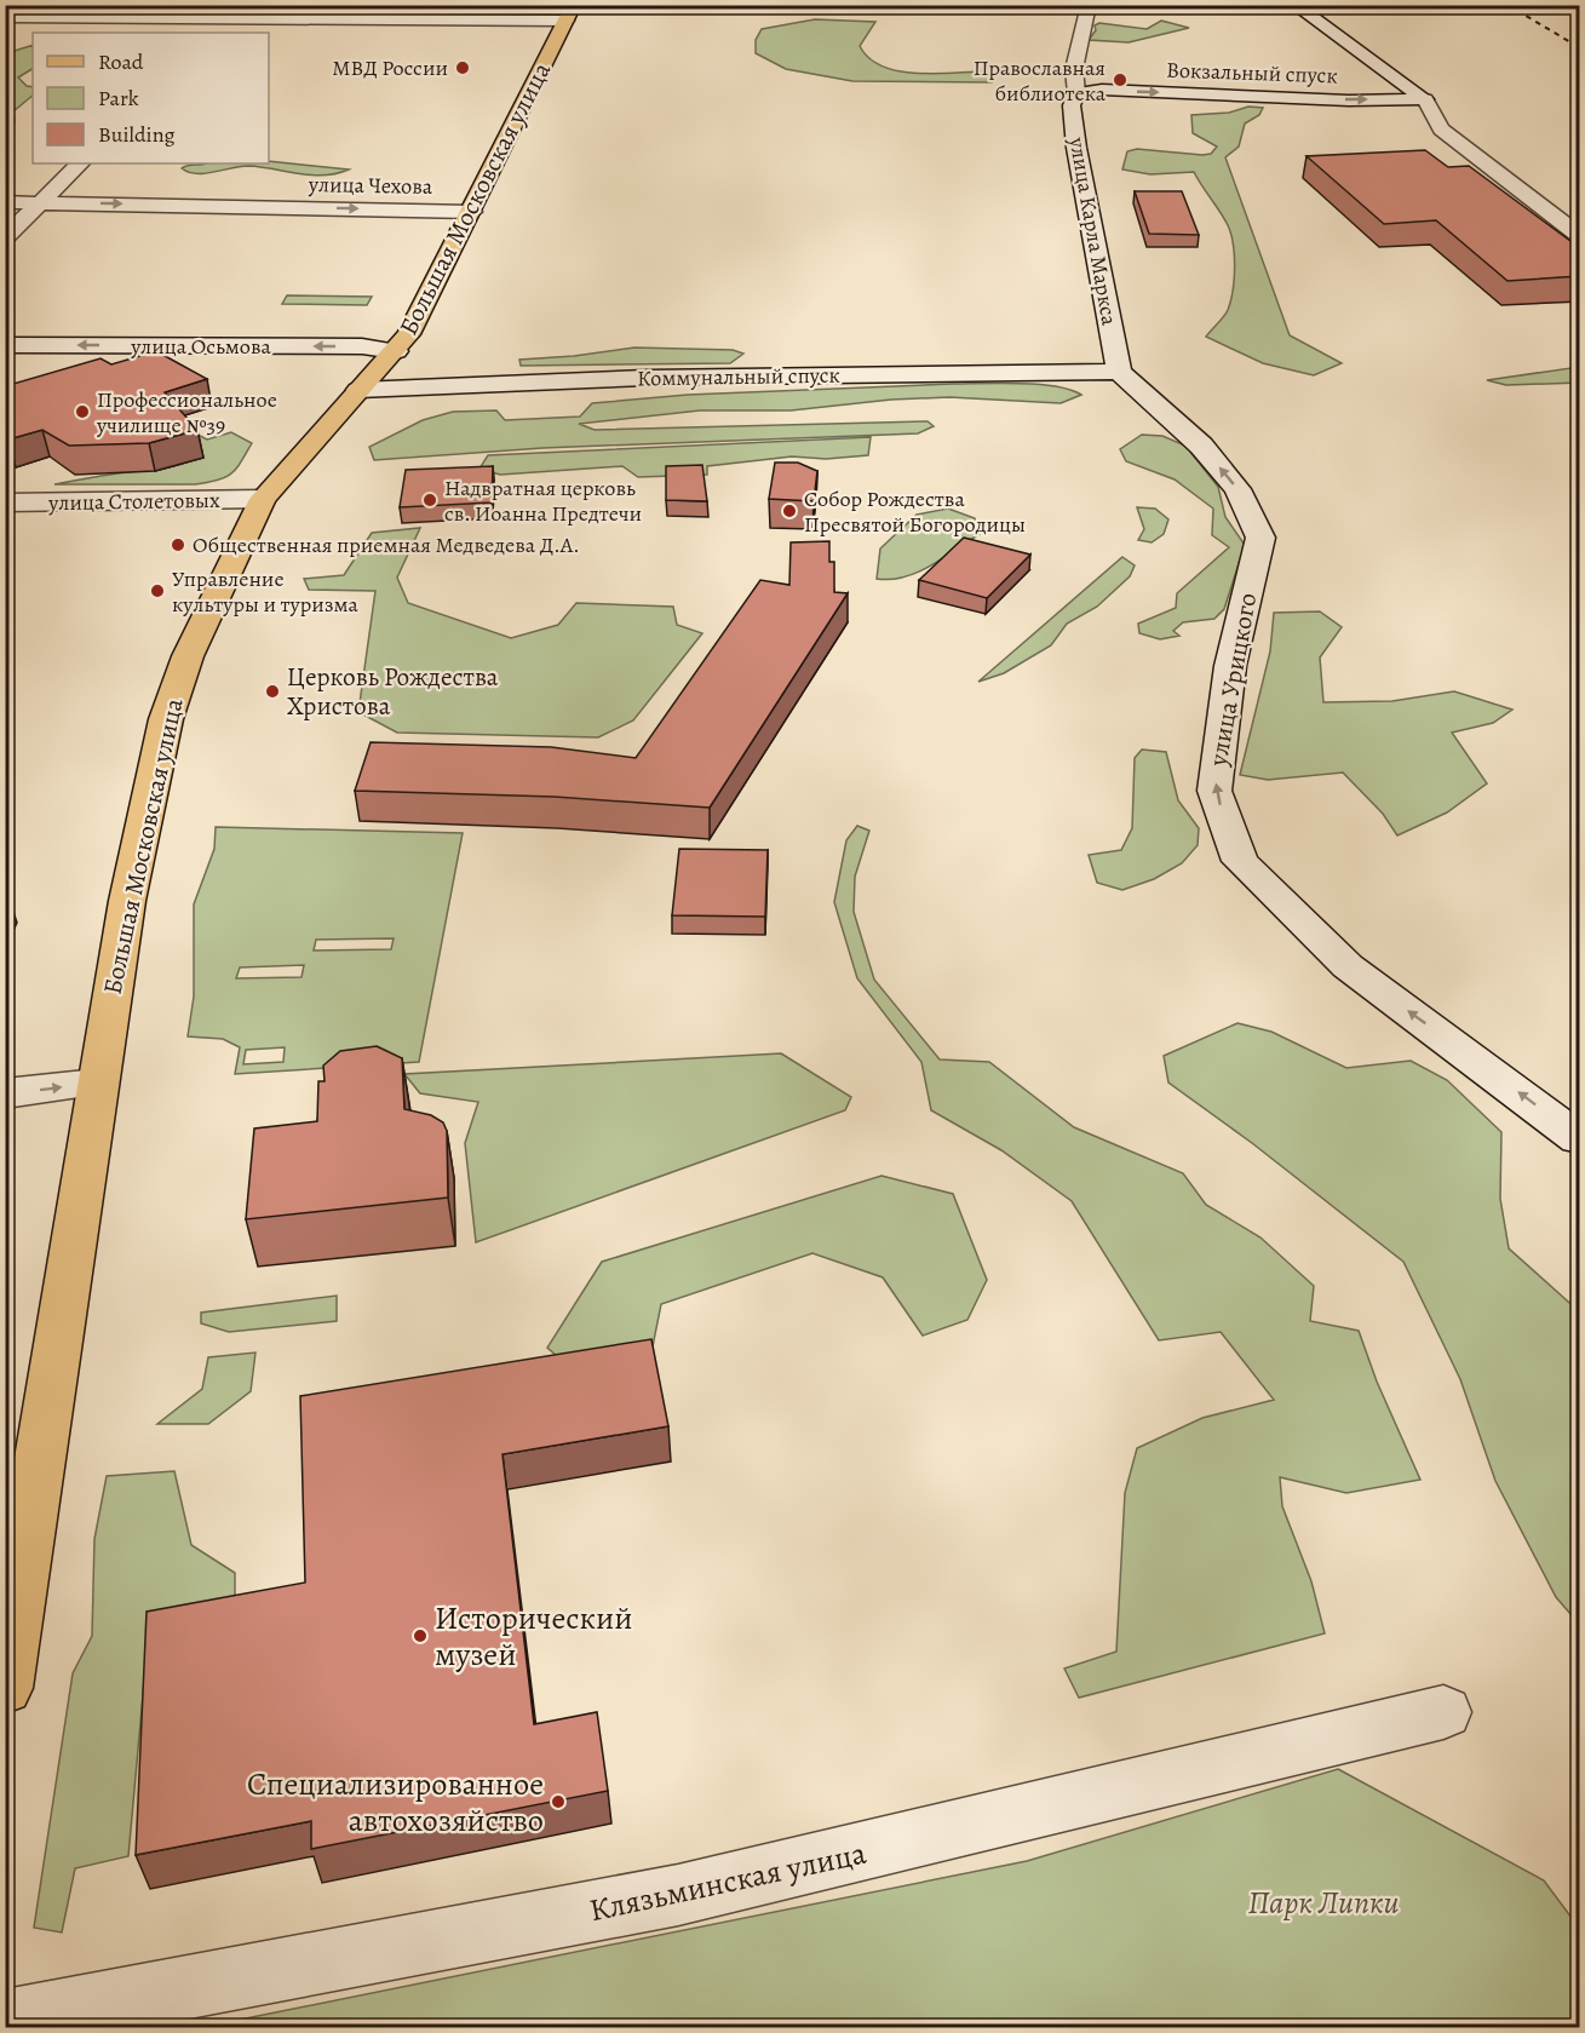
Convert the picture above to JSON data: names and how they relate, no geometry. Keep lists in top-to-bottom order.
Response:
{
  "streets": {
    "main road": ["Большая Московская улица"],
    "street": [
      "Вокзальный спуск",
      "улица Чехова",
      "улица Карла Маркса",
      "улица Осьмова",
      "Коммунальный спуск",
      "улица Столетовых",
      "улица Урицкого",
      "Клязьминская улица"
    ]
  },
  "crossings": [
    ["Вокзальный спуск", "улица Карла Маркса"],
    ["улица Чехова", "Большая Московская улица"],
    ["Большая Московская улица", "улица Осьмова"],
    ["Большая Московская улица", "Коммунальный спуск"],
    ["Большая Московская улица", "улица Столетовых"],
    ["улица Карла Маркса", "Коммунальный спуск"],
    ["улица Карла Маркса", "улица Урицкого"],
    ["Коммунальный спуск", "улица Урицкого"]
  ],
  "one_way": ["Вокзальный спуск", "улица Урицкого"],
  "parks": ["Парк Липки"],
  "places": [
    "МВД России",
    "Православная библиотека",
    "Профессиональное училище №39",
    "Надвратная церковь св. Иоанна Предтечи",
    "Собор Рождества Пресвятой Богородицы",
    "Общественная приемная Медведева Д.А.",
    "Управление культуры и туризма",
    "Церковь Рождества Христова",
    "Исторический музей",
    "Специализированное автохозяйство"
  ],
  "legend": ["Road", "Park", "Building"]
}
